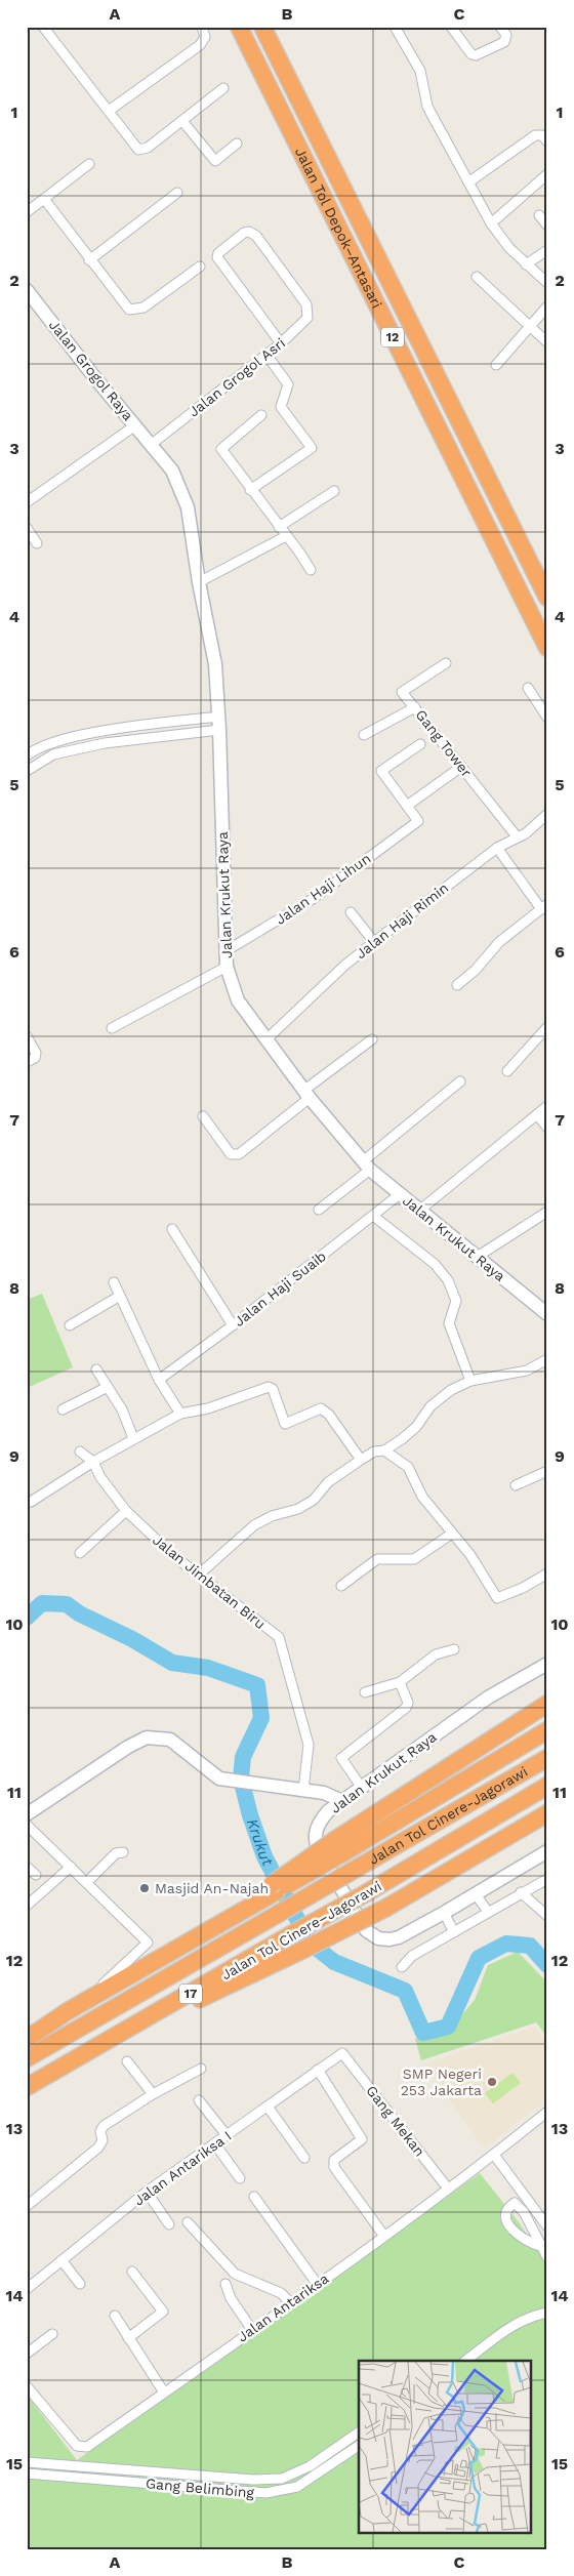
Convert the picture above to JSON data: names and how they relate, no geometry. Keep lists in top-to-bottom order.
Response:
{
  "streets": {
    "highway": [
      "Jalan Tol Depok–Antasari",
      "12",
      "Jalan Tol Cinere-Jagorawi",
      "Jalan Tol Cinere–Jagorawi",
      "17"
    ],
    "street": [
      "Jalan Grogol Raya",
      "Jalan Grogol Asri",
      "Gang Tower",
      "Jalan Haji Lihun",
      "Jalan Krukut Raya",
      "Jalan Haji Rimin",
      "Jalan Haji Suaib",
      "Jalan Jimbatan Biru",
      "Gang Mekan",
      "Jalan Antariksa I",
      "Jalan Antariksa",
      "Gang Belimbing"
    ]
  },
  "crossings": [
    ["Jalan Grogol Raya", "Jalan Krukut Raya"],
    ["Jalan Grogol Asri", "Jalan Krukut Raya"],
    ["Gang Tower", "Jalan Haji Rimin"],
    ["Jalan Haji Lihun", "Jalan Krukut Raya"],
    ["Jalan Krukut Raya", "Jalan Haji Rimin"],
    ["Jalan Krukut Raya", "Jalan Haji Suaib"],
    ["Jalan Tol Cinere-Jagorawi", "Jalan Tol Cinere–Jagorawi"],
    ["Gang Mekan", "Jalan Antariksa I"],
    ["Gang Mekan", "Jalan Antariksa"]
  ],
  "water": ["Krukut"],
  "places": ["Masjid An-Najah", "SMP Negeri 253 Jakarta"],
  "grid": {
    "columns": ["A", "B", "C"],
    "rows": [
      "1",
      "2",
      "3",
      "4",
      "5",
      "6",
      "7",
      "8",
      "9",
      "10",
      "11",
      "12",
      "13",
      "14",
      "15"
    ]
  }
}
